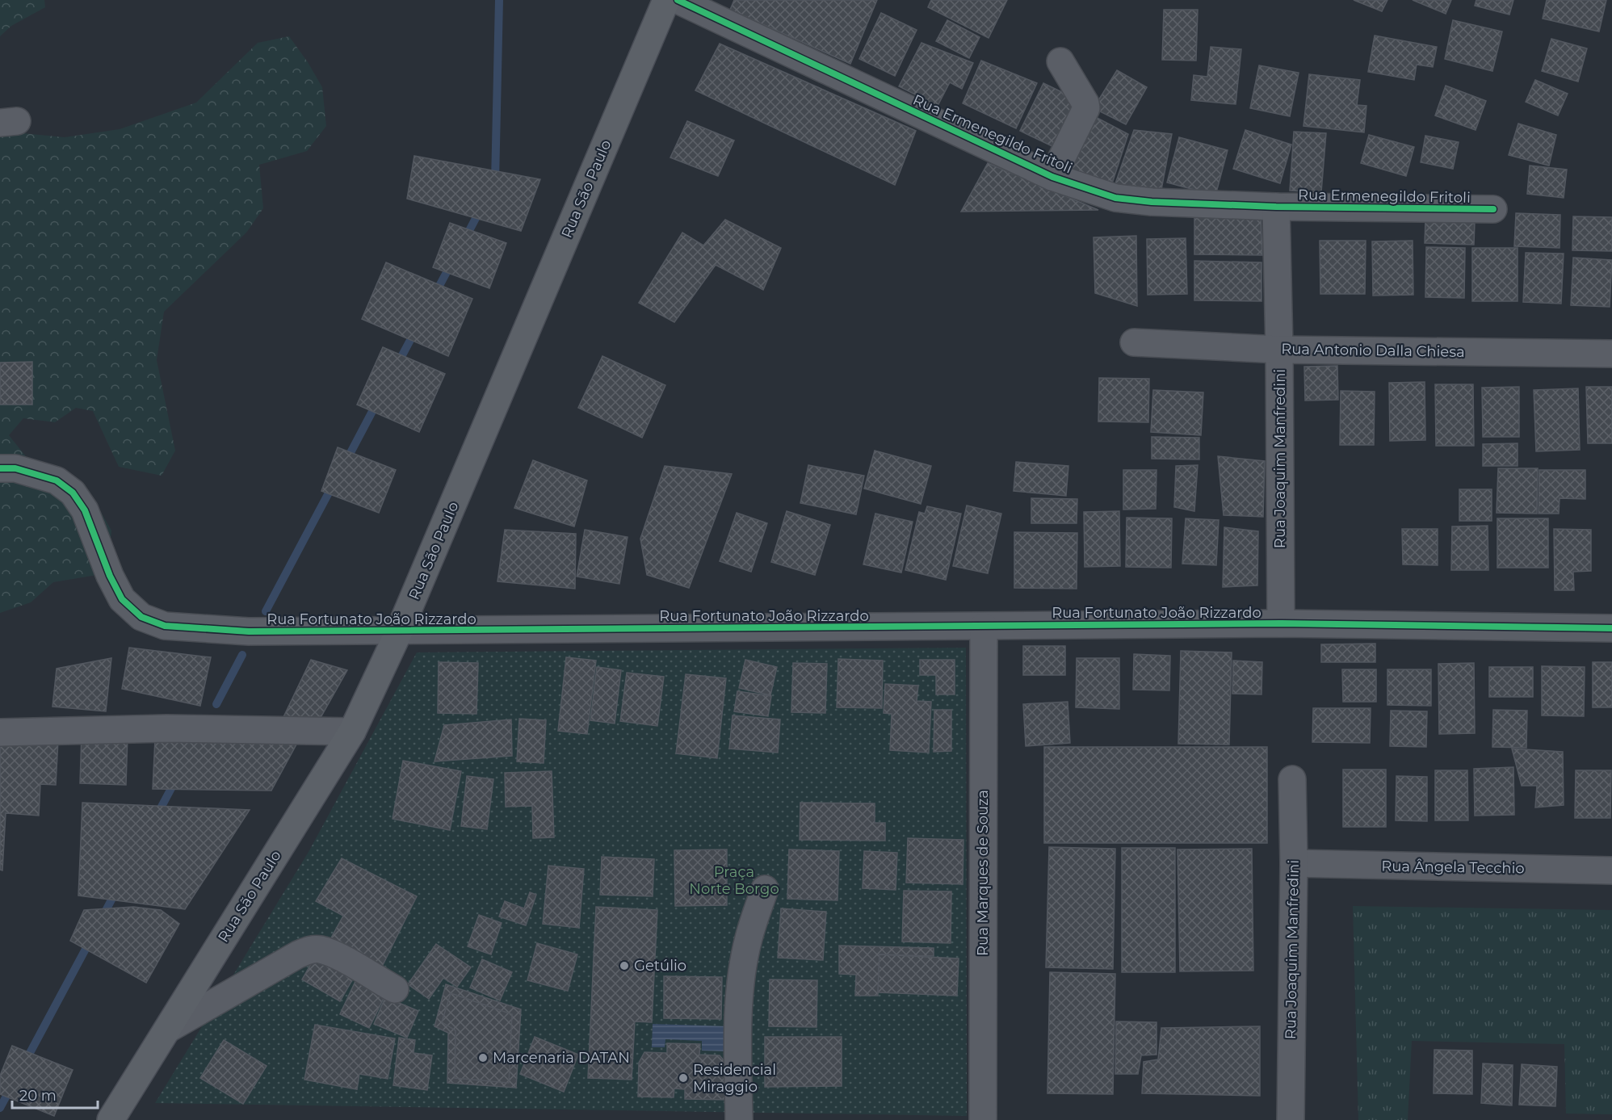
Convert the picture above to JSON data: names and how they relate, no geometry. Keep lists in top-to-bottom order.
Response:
{
  "streets": {
    "main road": ["Rua São Paulo"],
    "street": [
      "Rua Ermenegildo Fritoli",
      "Rua Antonio Dalla Chiesa",
      "Rua Joaquim Manfredini",
      "Rua Fortunato João Rizzardo",
      "Rua Ângela Tecchio",
      "Rua Marques de Souza"
    ]
  },
  "crossings": [
    ["Rua Ermenegildo Fritoli", "Rua Joaquim Manfredini"],
    ["Rua São Paulo", "Rua Fortunato João Rizzardo"],
    ["Rua Antonio Dalla Chiesa", "Rua Joaquim Manfredini"],
    ["Rua Joaquim Manfredini", "Rua Fortunato João Rizzardo"],
    ["Rua Joaquim Manfredini", "Rua Ângela Tecchio"],
    ["Rua Fortunato João Rizzardo", "Rua Marques de Souza"]
  ],
  "parks": ["Praça Norte Borgo"],
  "places": ["Getúlio", "Marcenaria DATAN", "Residencial Miraggio"],
  "scale_bar": "20 m"
}
